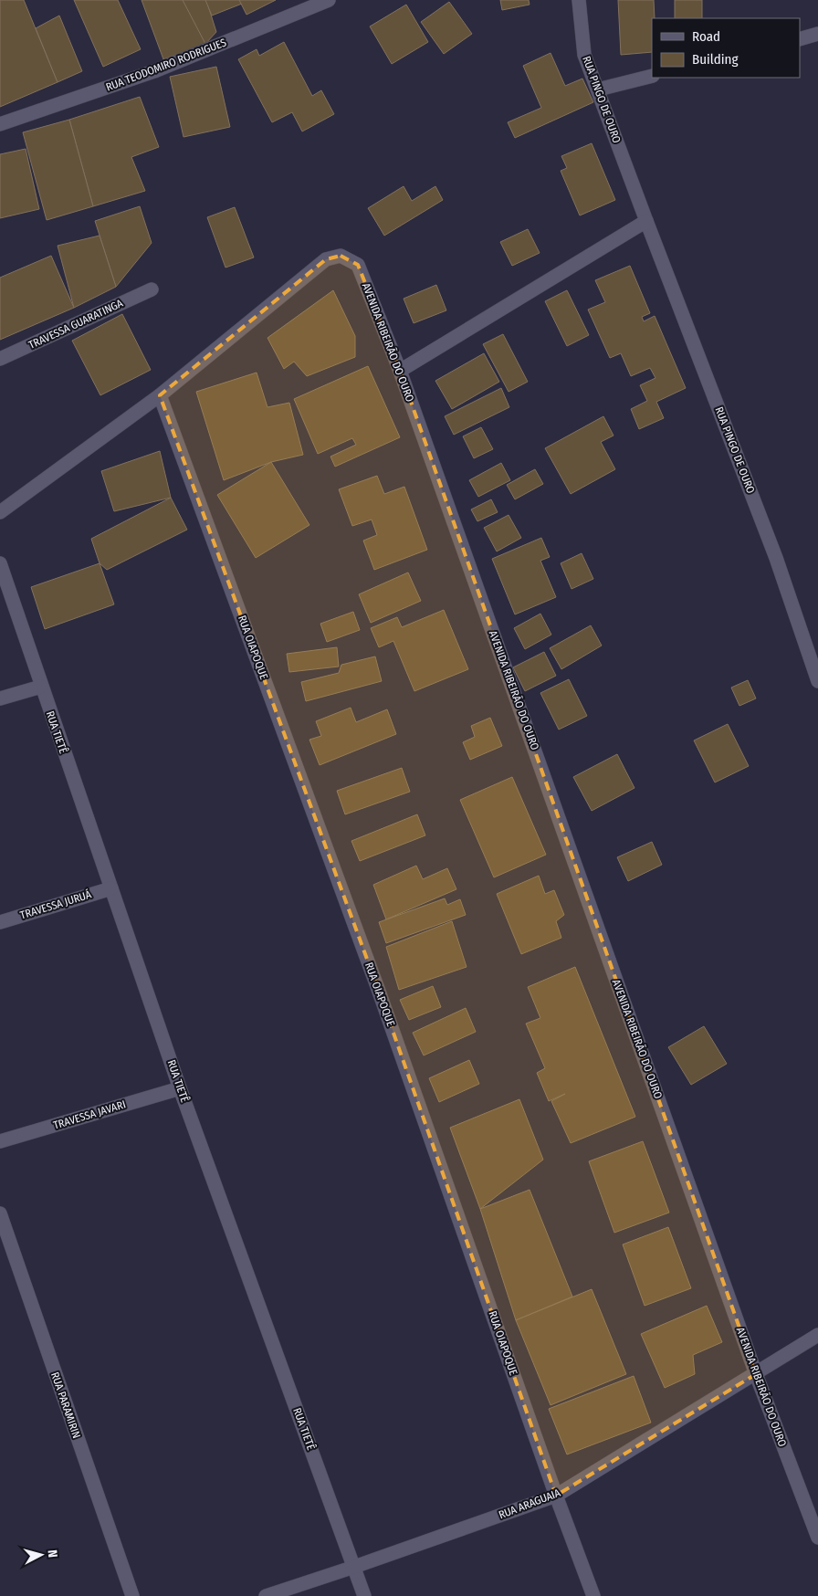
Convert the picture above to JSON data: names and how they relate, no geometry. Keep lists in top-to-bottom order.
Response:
{
  "streets": {
    "street": [
      "RUA TEODOMIRO RODRIGUES",
      "RUA PINGO DE OURO",
      "TRAVESSA GUARATINGA",
      "AVENIDA RIBEIRÃO DO OURO",
      "RUA OIAPOQUE",
      "RUA TIETÊ",
      "TRAVESSA JURUÁ",
      "TRAVESSA JAVARI",
      "RUA PARAMIRIN",
      "RUA ARAGUAIA"
    ]
  },
  "crossings": [
    ["AVENIDA RIBEIRÃO DO OURO", "RUA OIAPOQUE"],
    ["AVENIDA RIBEIRÃO DO OURO", "RUA ARAGUAIA"],
    ["RUA OIAPOQUE", "RUA ARAGUAIA"],
    ["RUA TIETÊ", "TRAVESSA JURUÁ"],
    ["RUA TIETÊ", "TRAVESSA JAVARI"],
    ["RUA TIETÊ", "RUA ARAGUAIA"]
  ],
  "legend": ["Road", "Building"],
  "north": "right"
}
